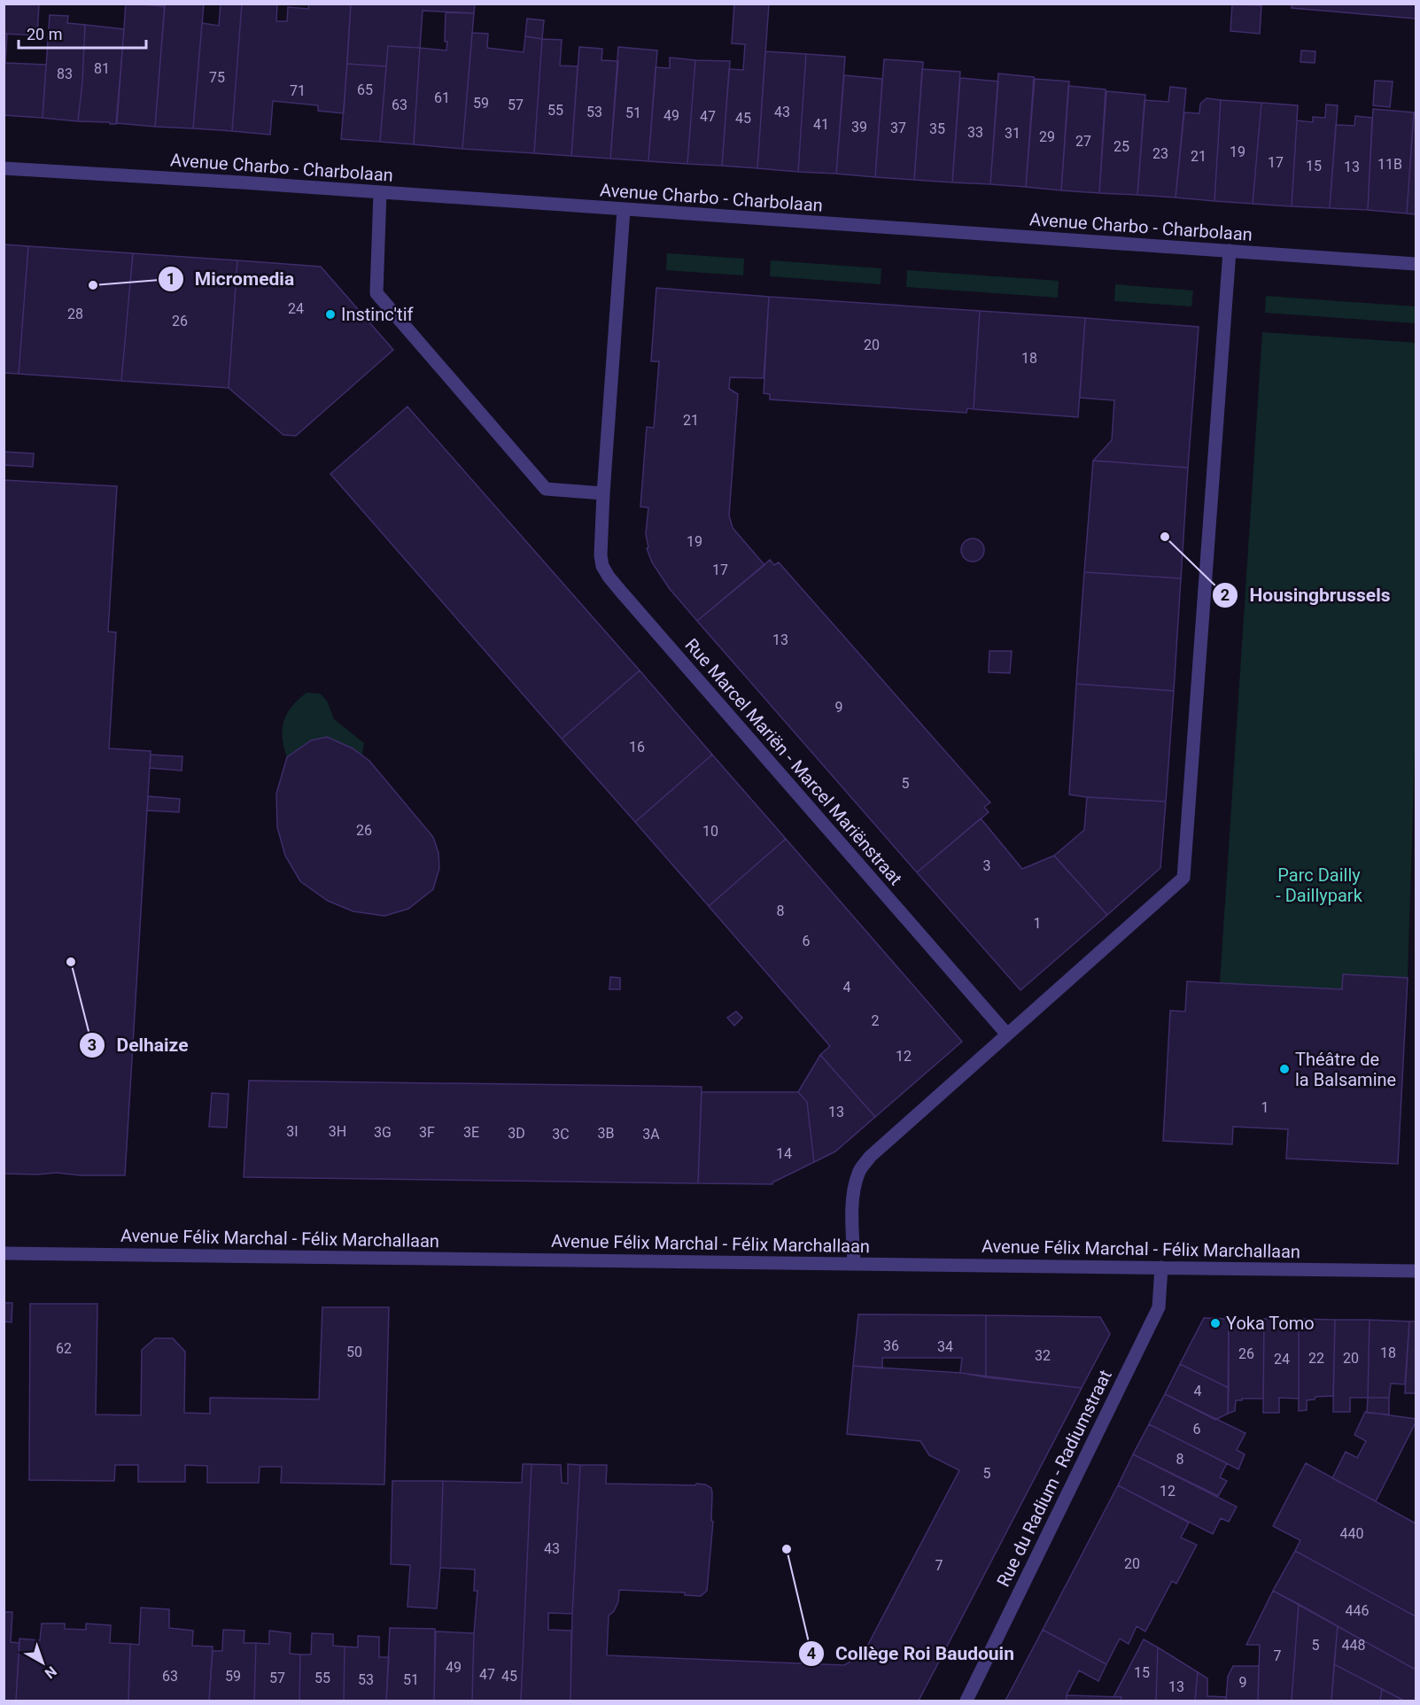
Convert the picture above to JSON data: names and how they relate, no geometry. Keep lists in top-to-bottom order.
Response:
{
  "streets": {
    "street": [
      "Avenue Charbo - Charbolaan",
      "Rue Marcel Mariën - Marcel Mariënstraat",
      "Avenue Félix Marchal - Félix Marchallaan",
      "Rue du Radium - Radiumstraat"
    ]
  },
  "crossings": [
    ["Avenue Charbo - Charbolaan", "Rue Marcel Mariën - Marcel Mariënstraat"],
    ["Avenue Félix Marchal - Félix Marchallaan", "Rue du Radium - Radiumstraat"]
  ],
  "parks": ["Parc Dailly - Daillypark"],
  "places": [
    "Micromedia",
    "Instinc'tif",
    "Housingbrussels",
    "Delhaize",
    "Théâtre de la Balsamine",
    "Yoka Tomo",
    "Collège Roi Baudouin"
  ],
  "house_numbers": [
    "81",
    "83",
    "75",
    "65",
    "71",
    "61",
    "59",
    "63",
    "57",
    "55",
    "53",
    "43",
    "51",
    "49",
    "47",
    "45",
    "41",
    "39",
    "37",
    "35",
    "33",
    "31",
    "29",
    "27",
    "25",
    "19",
    "23",
    "21",
    "17",
    "11B",
    "15",
    "13",
    "24",
    "28",
    "26",
    "20",
    "18",
    "21",
    "19",
    "17",
    "13",
    "9",
    "16",
    "5",
    "26",
    "10",
    "3",
    "8",
    "1",
    "6",
    "4",
    "2",
    "12",
    "1",
    "13",
    "3I",
    "3H",
    "3G",
    "3F",
    "3E",
    "3D",
    "3B",
    "3C",
    "3A",
    "14",
    "36",
    "34",
    "62",
    "50",
    "18",
    "26",
    "32",
    "22",
    "20",
    "24",
    "4",
    "6",
    "8",
    "5",
    "12",
    "440",
    "43",
    "20",
    "7",
    "446",
    "5",
    "448",
    "7",
    "49",
    "15",
    "47",
    "63",
    "59",
    "45",
    "57",
    "55",
    "53",
    "51",
    "9",
    "13"
  ],
  "scale_bar": "20 m",
  "north": "bottom right"
}
